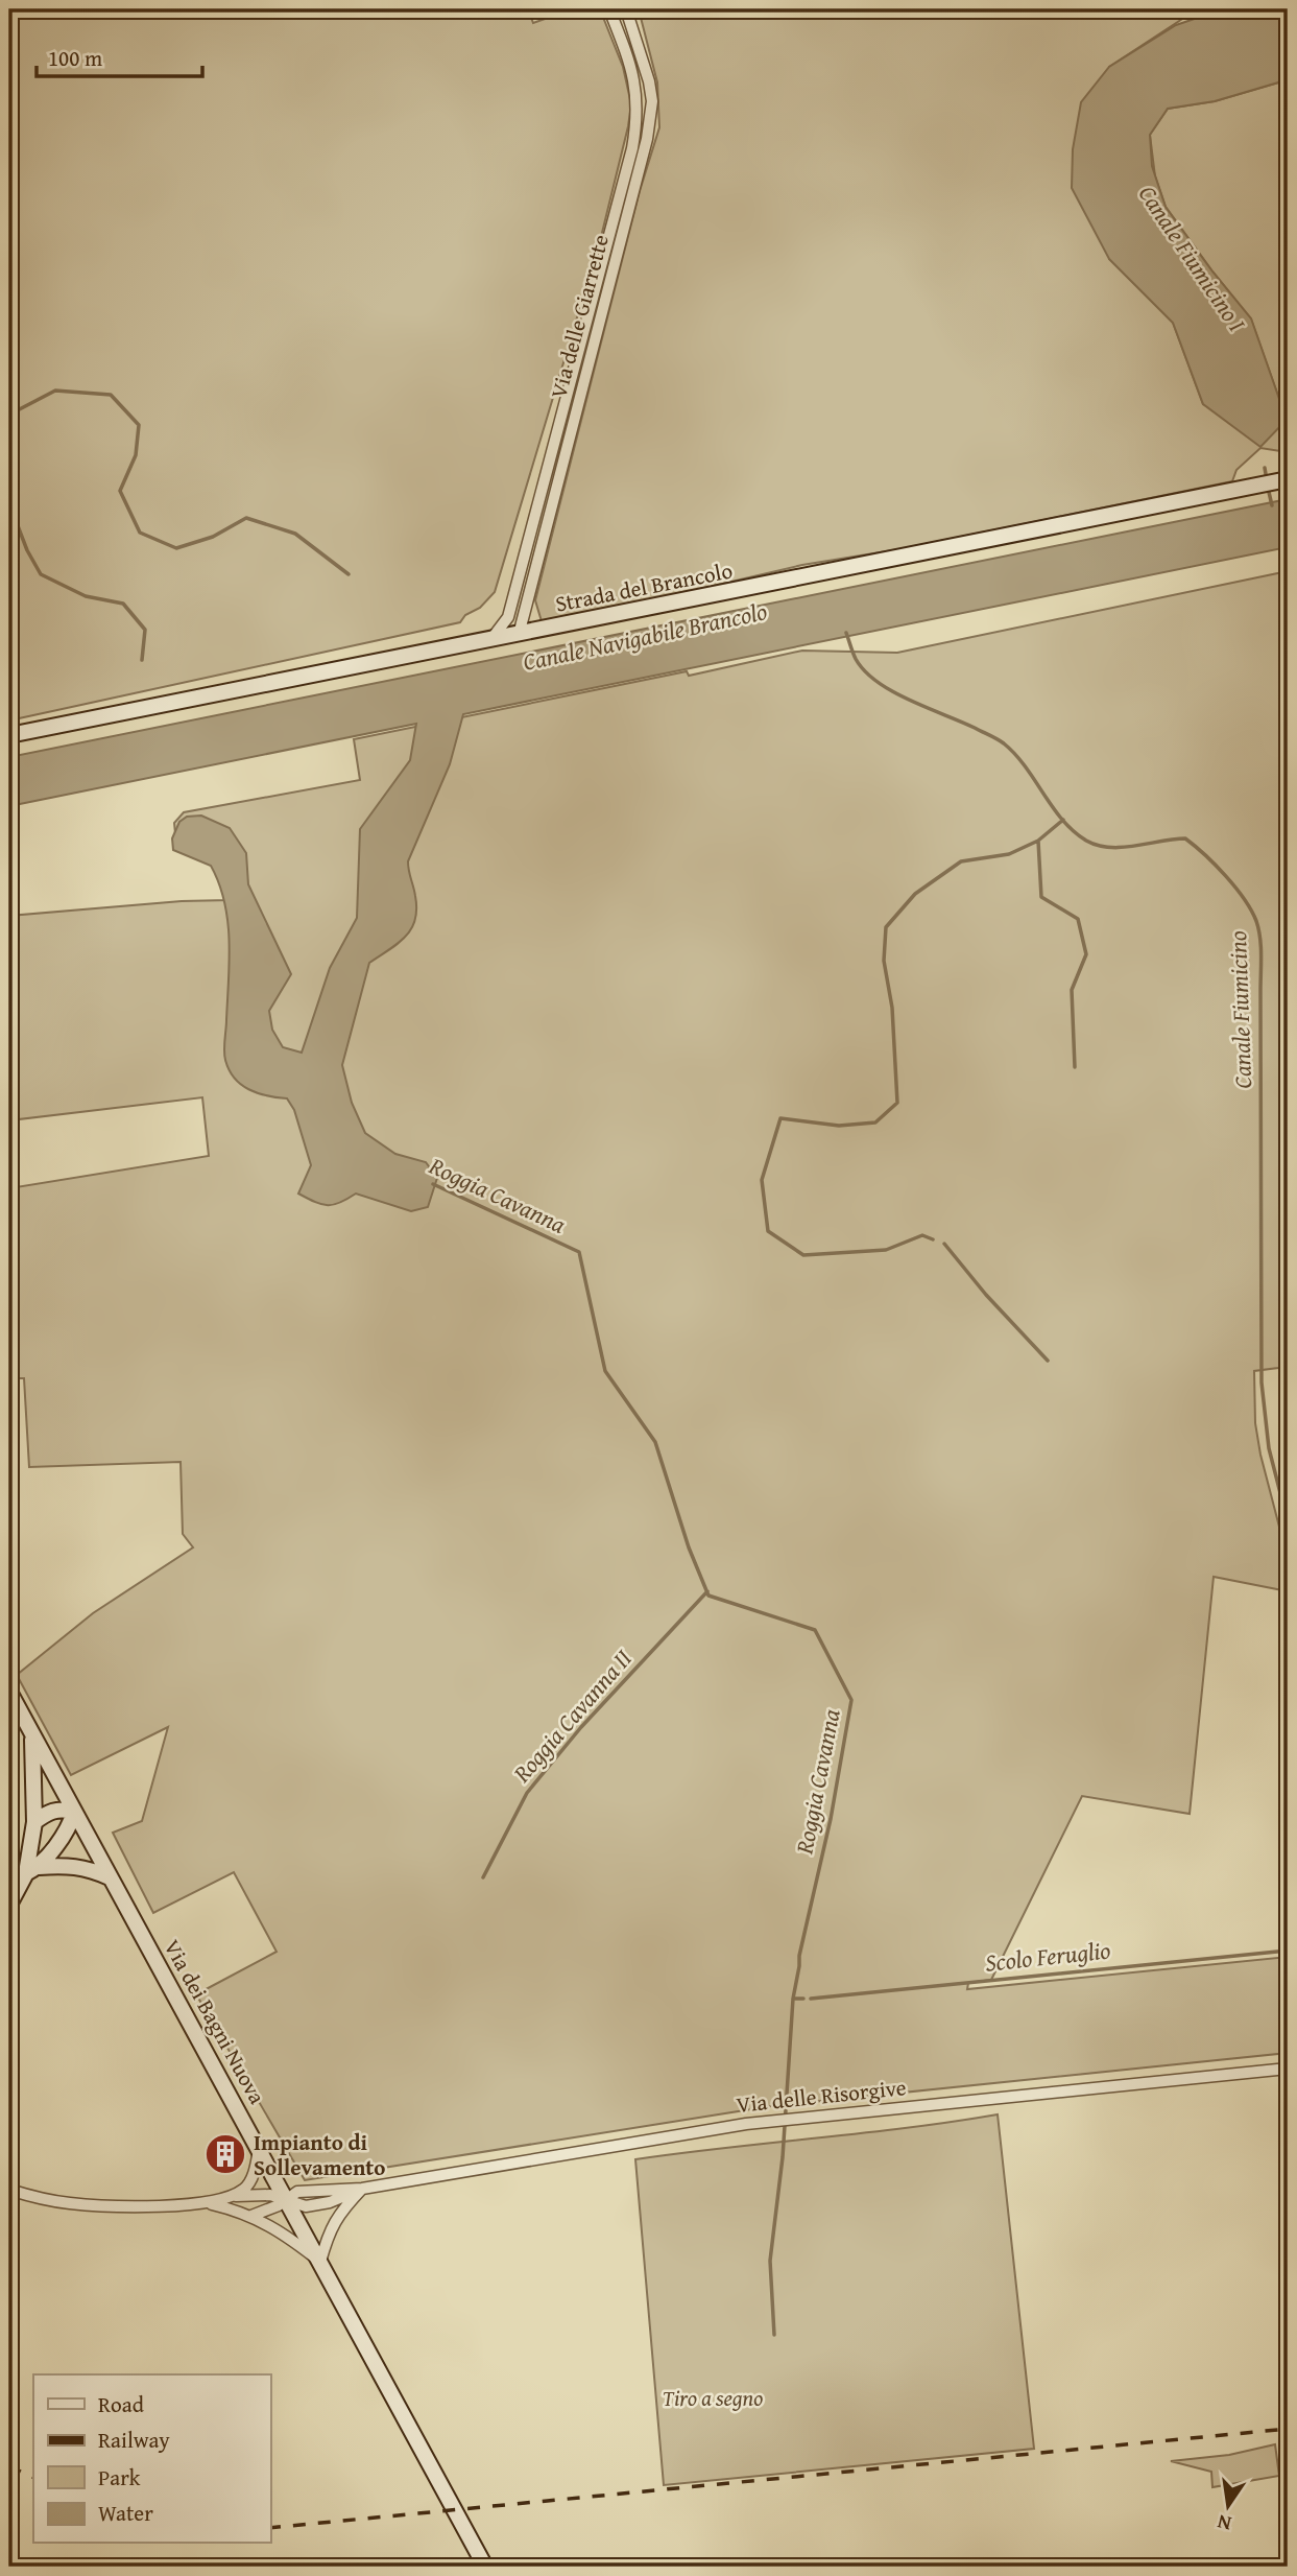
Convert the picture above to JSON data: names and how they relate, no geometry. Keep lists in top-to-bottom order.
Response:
{
  "streets": {
    "street": [
      "Via delle Giarrette",
      "Strada del Brancolo",
      "Via dei Bagni Nuova",
      "Via delle Risorgive"
    ]
  },
  "crossings": [
    ["Via delle Giarrette", "Strada del Brancolo"],
    ["Via dei Bagni Nuova", "Via delle Risorgive"]
  ],
  "water": [
    "Canale Fiumicino I",
    "Canale Navigabile Brancolo",
    "Canale Fiumicino",
    "Roggia Cavanna",
    "Roggia Cavanna II",
    "Scolo Feruglio"
  ],
  "parks": ["Tiro a segno"],
  "places": {
    "building": ["Impianto di Sollevamento"]
  },
  "legend": [
    "Road",
    "Railway",
    "Park",
    "Water"
  ],
  "scale_bar": "100 m",
  "north": "bottom"
}
